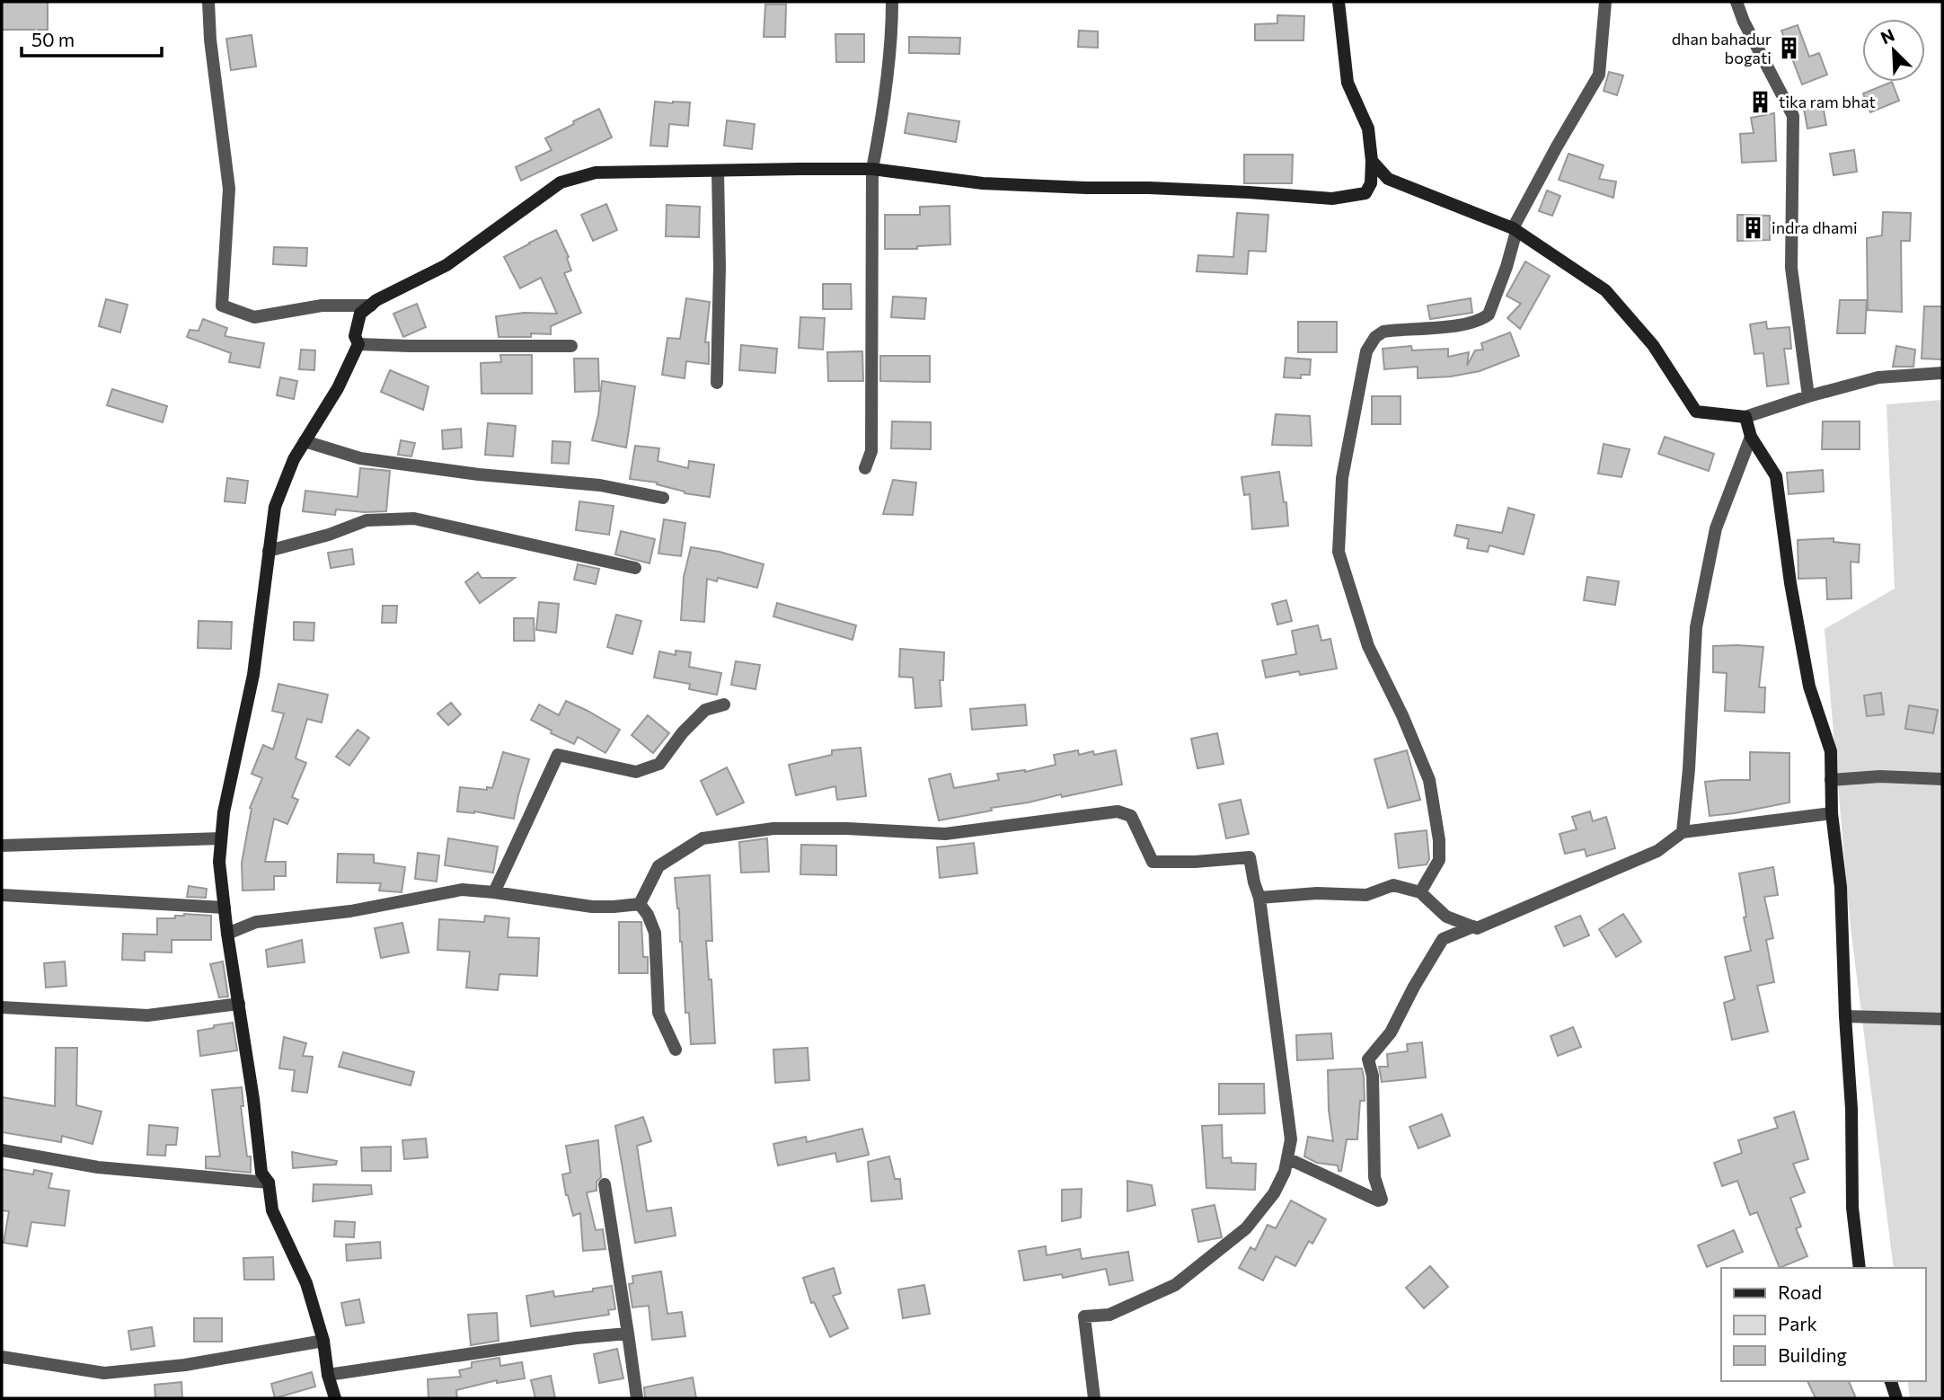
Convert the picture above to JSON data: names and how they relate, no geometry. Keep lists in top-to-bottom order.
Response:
{
  "places": {
    "building": ["dhan bahadur bogati", "tika ram bhat", "indra dhami"]
  },
  "legend": ["Road", "Park", "Building"],
  "scale_bar": "50 m",
  "north": "top left"
}
